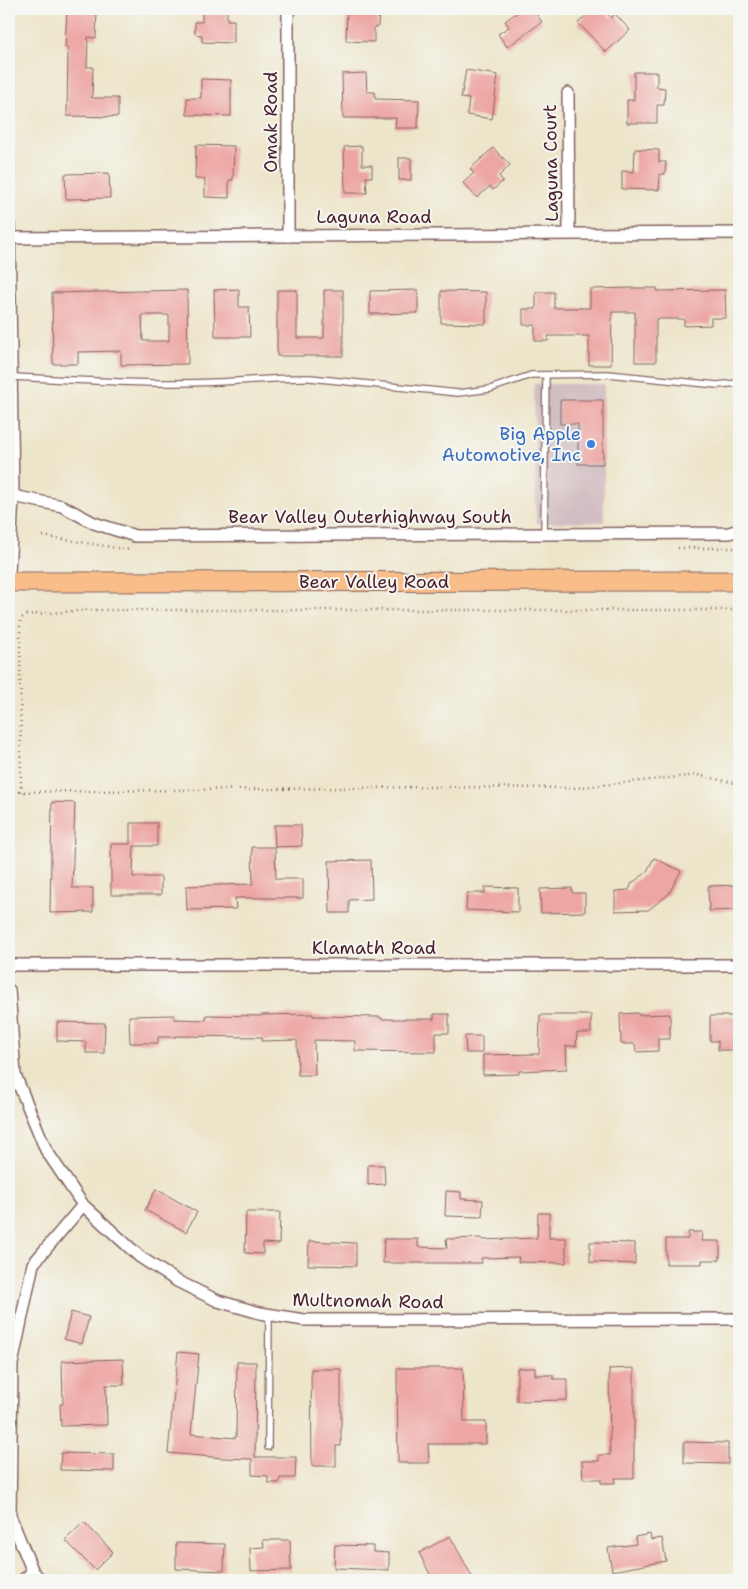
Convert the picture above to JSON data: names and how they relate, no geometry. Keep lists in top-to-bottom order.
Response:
{
  "streets": {
    "main road": ["Bear Valley Road"],
    "street": [
      "Omak Road",
      "Laguna Court",
      "Laguna Road",
      "Bear Valley Outerhighway South",
      "Klamath Road",
      "Multnomah Road"
    ]
  },
  "crossings": [
    ["Omak Road", "Laguna Road"],
    ["Laguna Court", "Laguna Road"]
  ],
  "places": ["Big Apple Automotive, Inc"]
}
